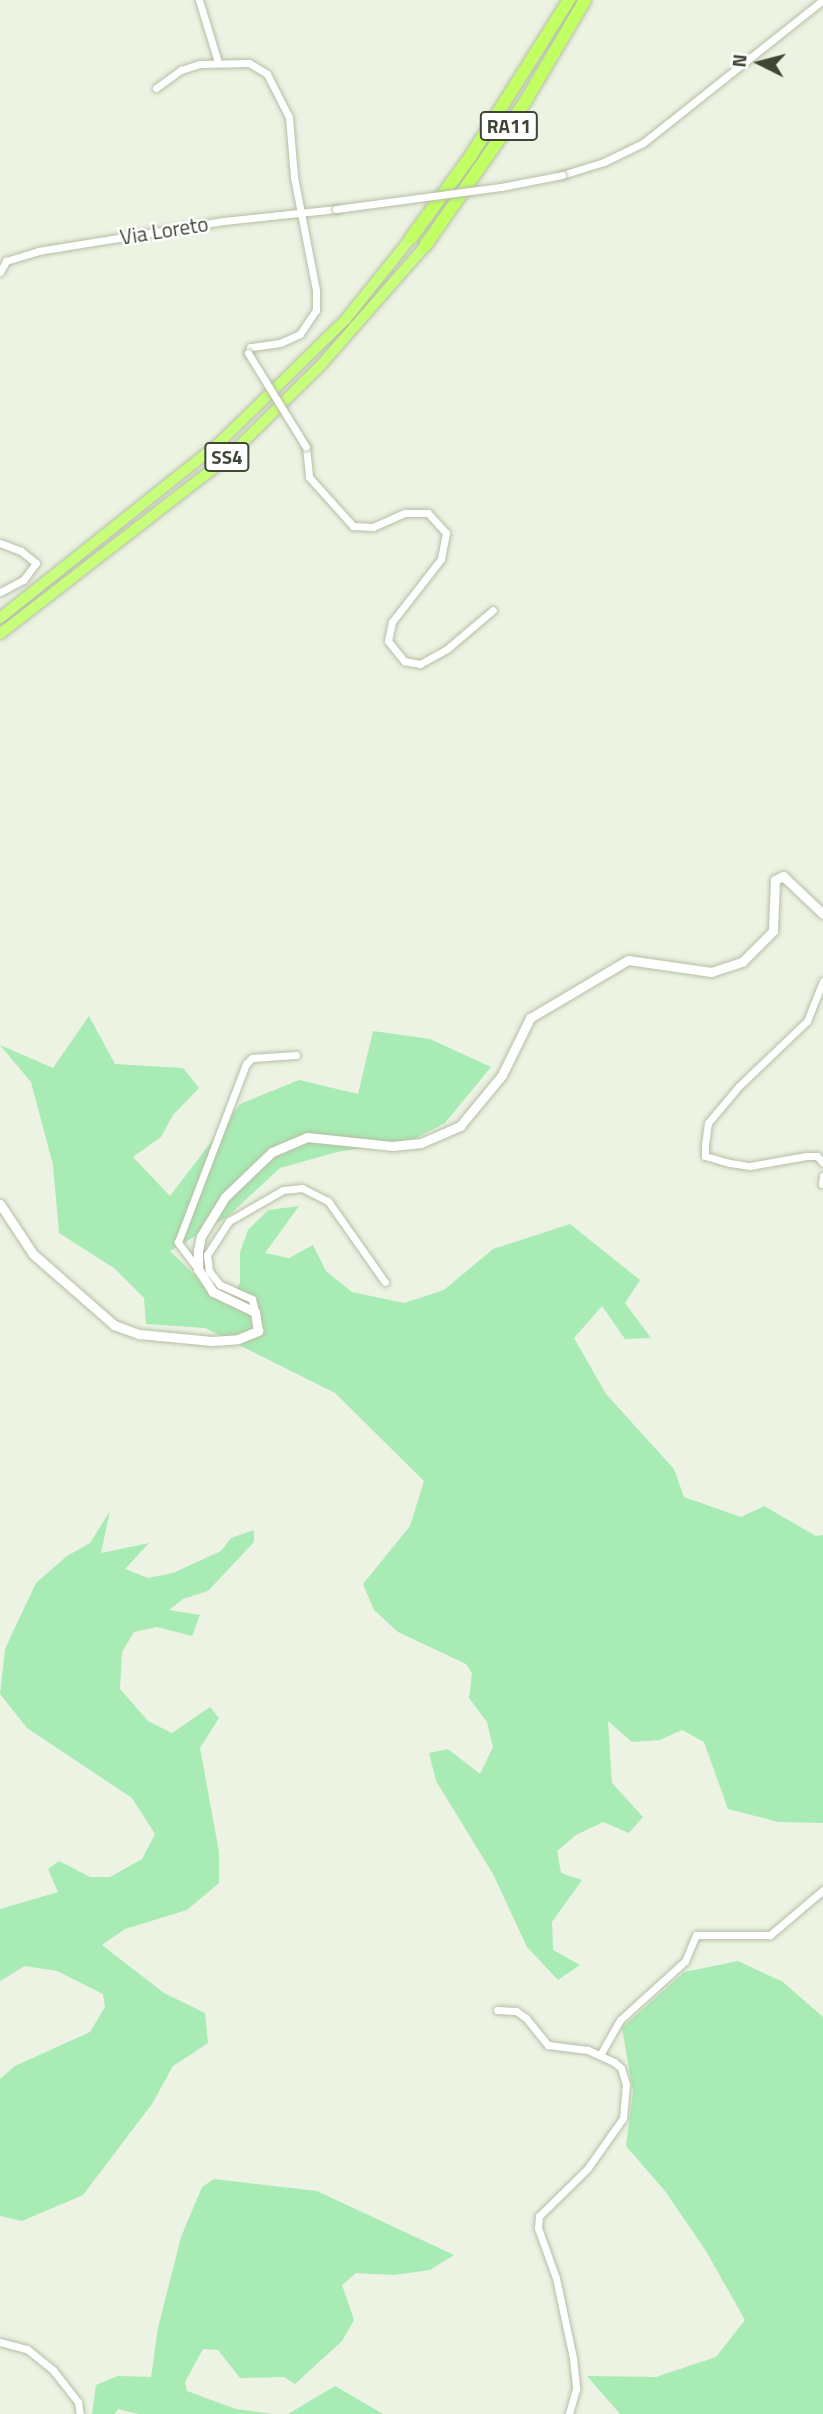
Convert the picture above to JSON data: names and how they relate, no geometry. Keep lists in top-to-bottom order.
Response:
{
  "streets": {
    "highway": ["RA11", "SS4"],
    "street": ["Via Loreto"]
  },
  "crossings": [
    ["RA11", "SS4"]
  ],
  "north": "left"
}
